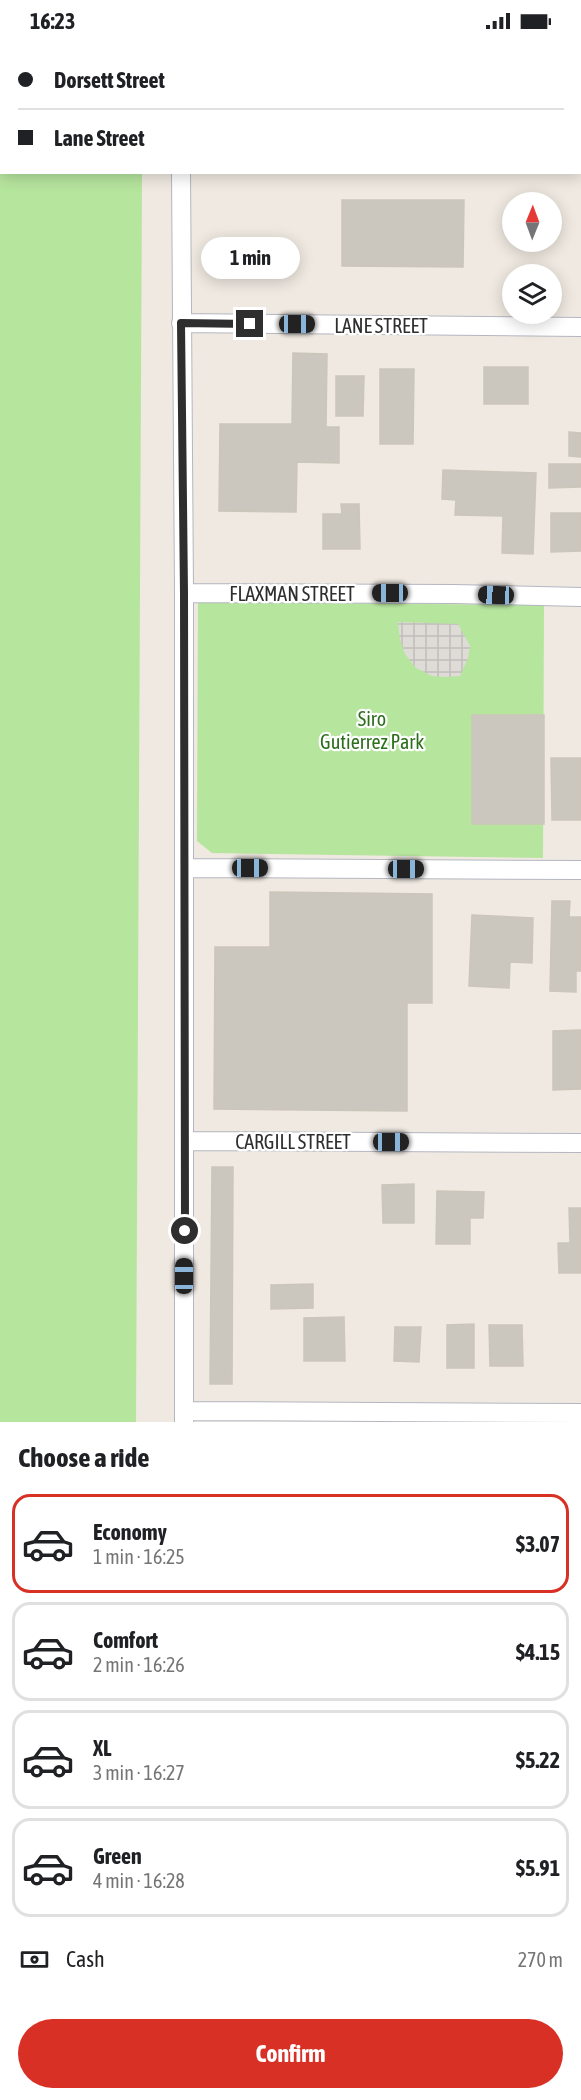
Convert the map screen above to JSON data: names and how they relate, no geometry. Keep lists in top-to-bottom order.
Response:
{
  "streets": {
    "street": ["LANE STREET", "FLAXMAN STREET", "CARGILL STREET"]
  },
  "parks": ["Siro Gutierrez Park"],
  "north": "top",
  "page": {
    "status": "16:23",
    "banner": ["Dorsett Street", "Lane Street"],
    "bubble": "1 min",
    "heading": "Choose a ride",
    "list": [
      {
        "name": "Economy",
        "note": "1 min · 16:25",
        "value": "$3.07"
      },
      {
        "name": "Comfort",
        "note": "2 min · 16:26",
        "value": "$4.15"
      },
      {
        "name": "XL",
        "note": "3 min · 16:27",
        "value": "$5.22"
      },
      {
        "name": "Green",
        "note": "4 min · 16:28",
        "value": "$5.91"
      }
    ],
    "pay": ["Cash", "270 m"],
    "buttons": "Confirm"
  }
}
